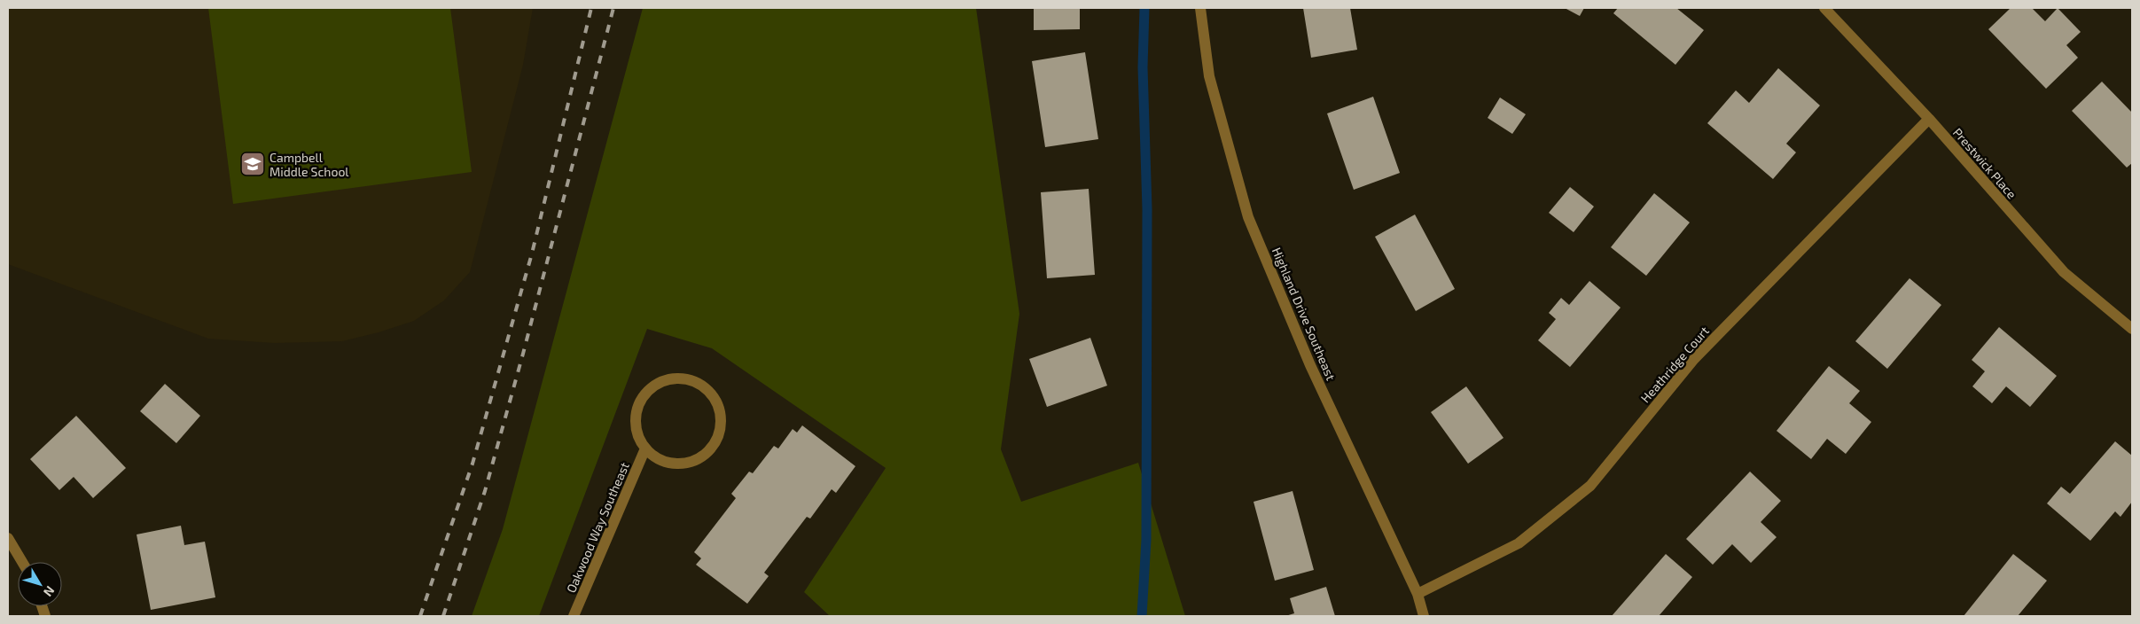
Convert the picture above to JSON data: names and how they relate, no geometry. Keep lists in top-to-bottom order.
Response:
{
  "streets": {
    "street": [
      "Prestwick Place",
      "Highland Drive Southeast",
      "Heathridge Court",
      "Oakwood Way Southeast"
    ]
  },
  "crossings": [
    ["Prestwick Place", "Heathridge Court"],
    ["Highland Drive Southeast", "Heathridge Court"]
  ],
  "places": {
    "school or university": ["Campbell Middle School"]
  },
  "north": "bottom right"
}
